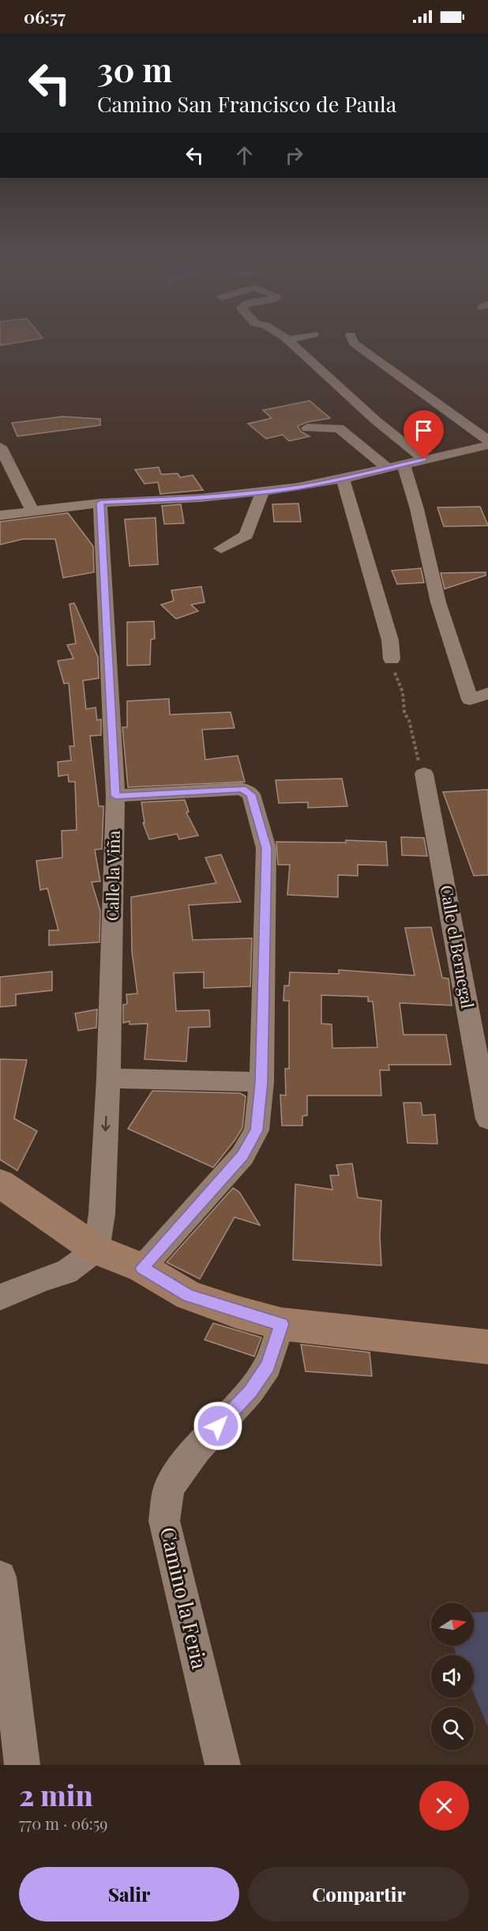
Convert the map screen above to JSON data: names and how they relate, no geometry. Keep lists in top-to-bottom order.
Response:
{
  "streets": {
    "street": ["Calle la Viña", "Calle el Bernegal", "Camino la Feria"]
  },
  "north": "right",
  "page": {
    "status": "06:57",
    "turn": ["30 m", "Camino San Francisco de Paula"],
    "heading": ["2 min", "770 m · 06:59"],
    "buttons": ["Salir", "Compartir"]
  }
}
